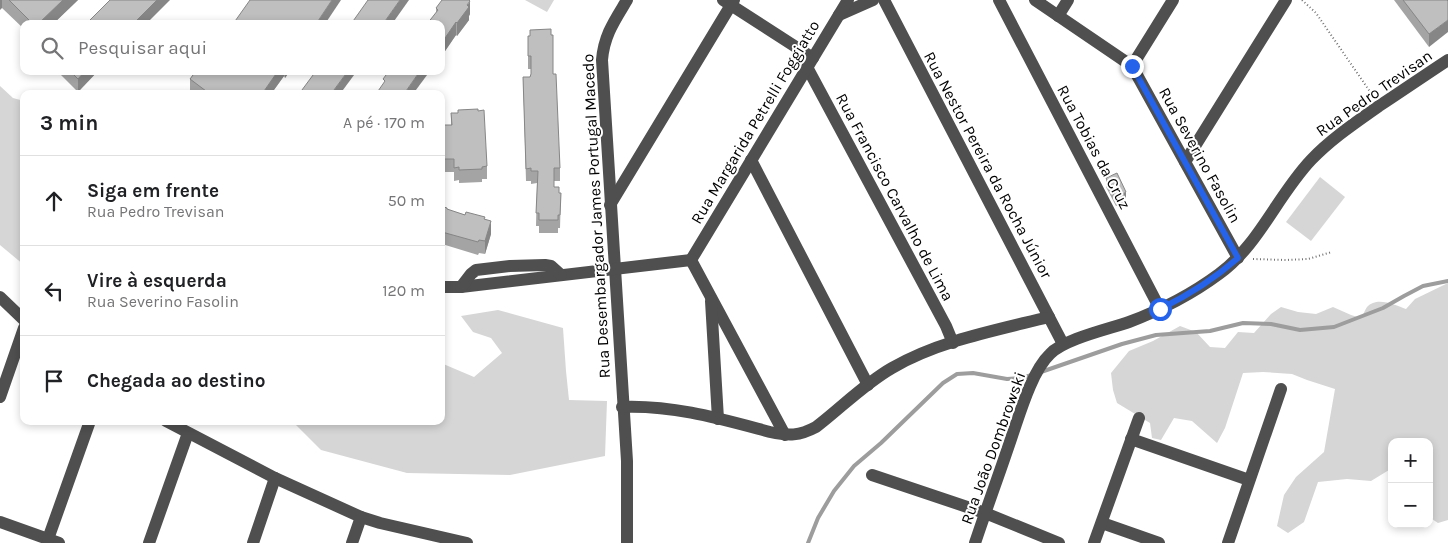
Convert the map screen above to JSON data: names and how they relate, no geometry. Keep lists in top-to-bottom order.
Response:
{
  "streets": {
    "street": [
      "Rua Pedro Trevisan",
      "Rua Margarida Petrelli Foggiatto",
      "Rua Tobias da Cruz",
      "Rua Severino Fasolin",
      "Rua Nestor Pereira da Rocha Júnior",
      "Rua Francisco Carvalho de Lima",
      "Rua Desembargador James Portugal Macedo",
      "Rua João Dombrowski"
    ]
  },
  "crossings": [
    ["Rua Pedro Trevisan", "Rua Tobias da Cruz"],
    ["Rua Pedro Trevisan", "Rua Severino Fasolin"],
    ["Rua Pedro Trevisan", "Rua Nestor Pereira da Rocha Júnior"],
    ["Rua Pedro Trevisan", "Rua João Dombrowski"],
    ["Rua Margarida Petrelli Foggiatto", "Rua Francisco Carvalho de Lima"],
    ["Rua Nestor Pereira da Rocha Júnior", "Rua João Dombrowski"]
  ],
  "page": {
    "search": "Pesquisar aqui",
    "heading": ["3 min", "A pé · 170 m"],
    "list": [
      ["Siga em frente", "Rua Pedro Trevisan", "50 m"],
      ["Vire à esquerda", "Rua Severino Fasolin", "120 m"],
      "Chegada ao destino"
    ],
    "map_buttons": ["+", "−"]
  }
}
